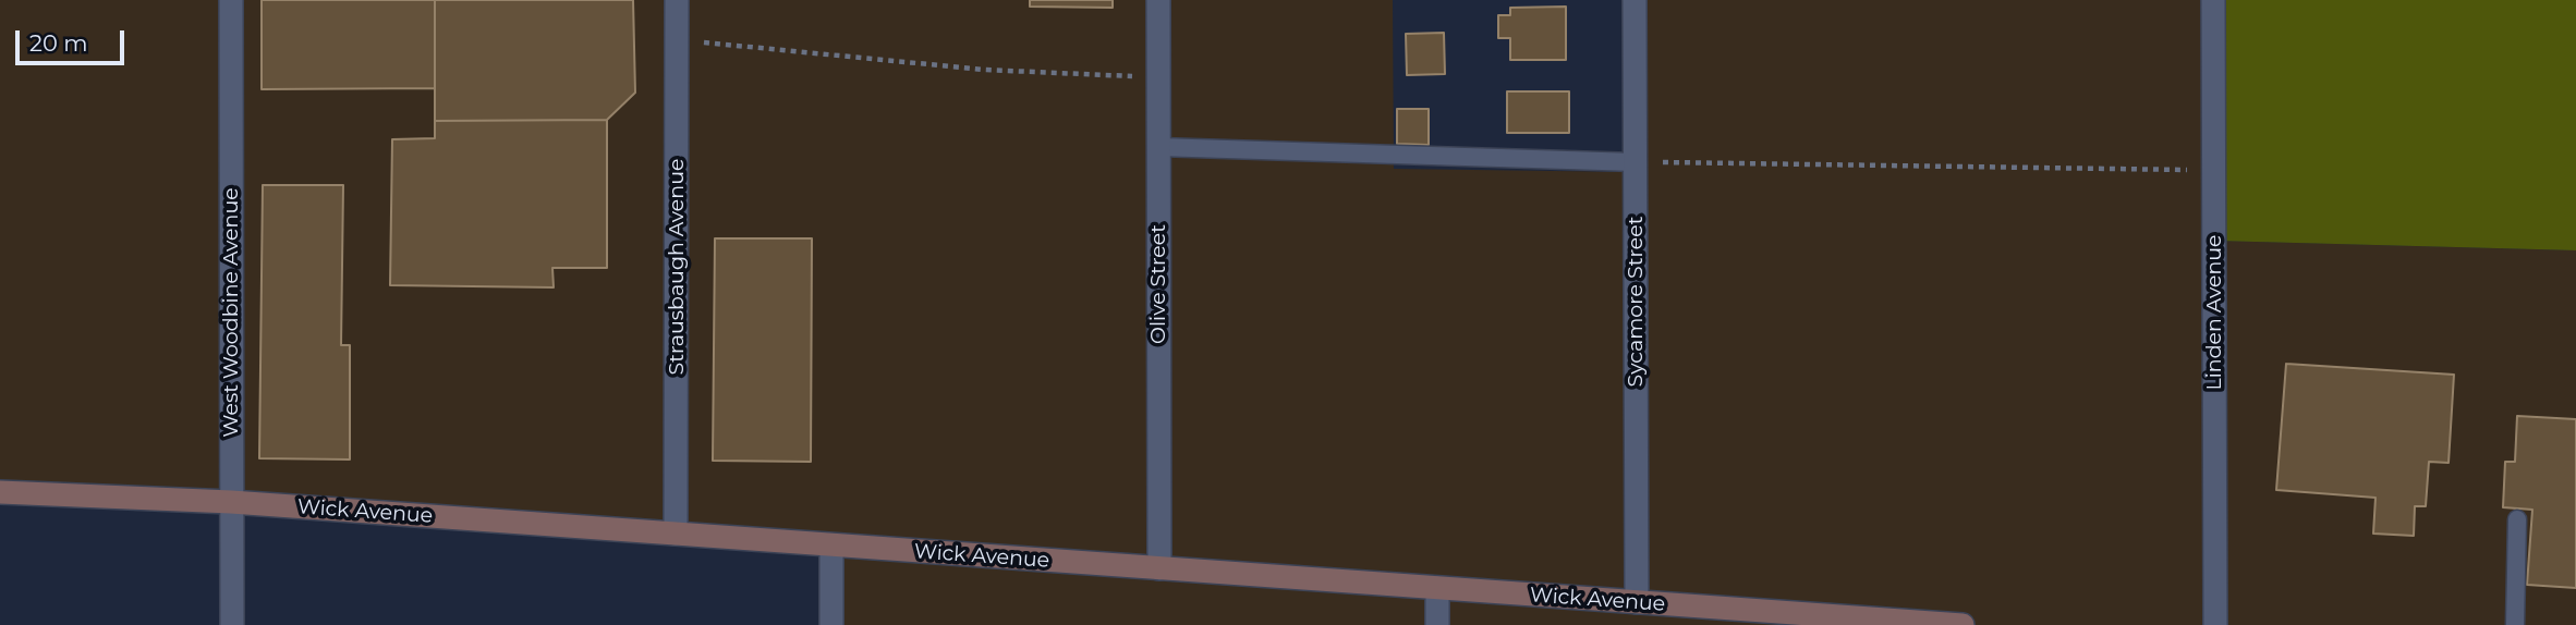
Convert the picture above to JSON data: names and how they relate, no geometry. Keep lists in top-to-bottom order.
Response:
{
  "streets": {
    "street": [
      "Strausbaugh Avenue",
      "Olive Street",
      "Sycamore Street",
      "West Woodbine Avenue",
      "Linden Avenue",
      "Wick Avenue"
    ]
  },
  "crossings": [
    ["Strausbaugh Avenue", "Wick Avenue"],
    ["Olive Street", "Wick Avenue"],
    ["Sycamore Street", "Wick Avenue"],
    ["West Woodbine Avenue", "Wick Avenue"]
  ],
  "scale_bar": "20 m"
}
